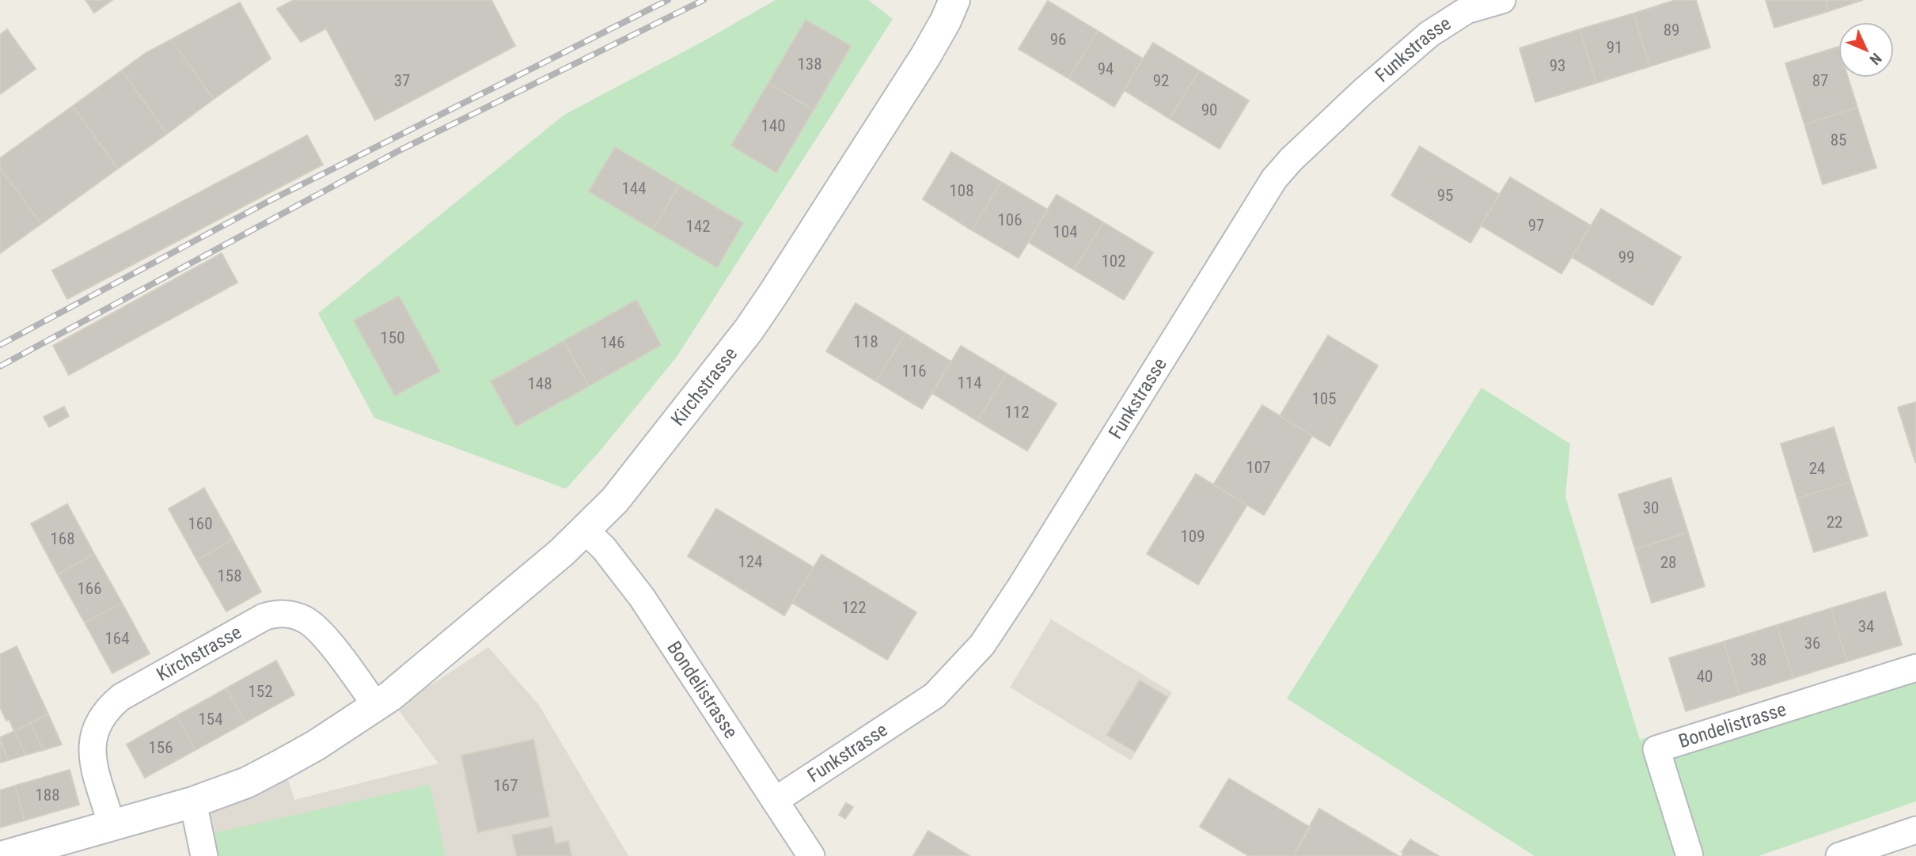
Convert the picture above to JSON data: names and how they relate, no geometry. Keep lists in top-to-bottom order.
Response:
{
  "streets": {
    "street": ["Funkstrasse", "Kirchstrasse", "Bondelistrasse"]
  },
  "crossings": [
    ["Funkstrasse", "Bondelistrasse"],
    ["Kirchstrasse", "Bondelistrasse"]
  ],
  "house_numbers": [
    "89",
    "96",
    "91",
    "138",
    "93",
    "94",
    "37",
    "92",
    "87",
    "90",
    "140",
    "85",
    "144",
    "108",
    "95",
    "106",
    "97",
    "142",
    "104",
    "99",
    "102",
    "150",
    "118",
    "146",
    "116",
    "114",
    "148",
    "105",
    "112",
    "107",
    "24",
    "30",
    "22",
    "160",
    "109",
    "168",
    "124",
    "28",
    "158",
    "166",
    "122",
    "34",
    "164",
    "36",
    "38",
    "40",
    "152",
    "154",
    "156",
    "167",
    "188"
  ],
  "north": "bottom right"
}
